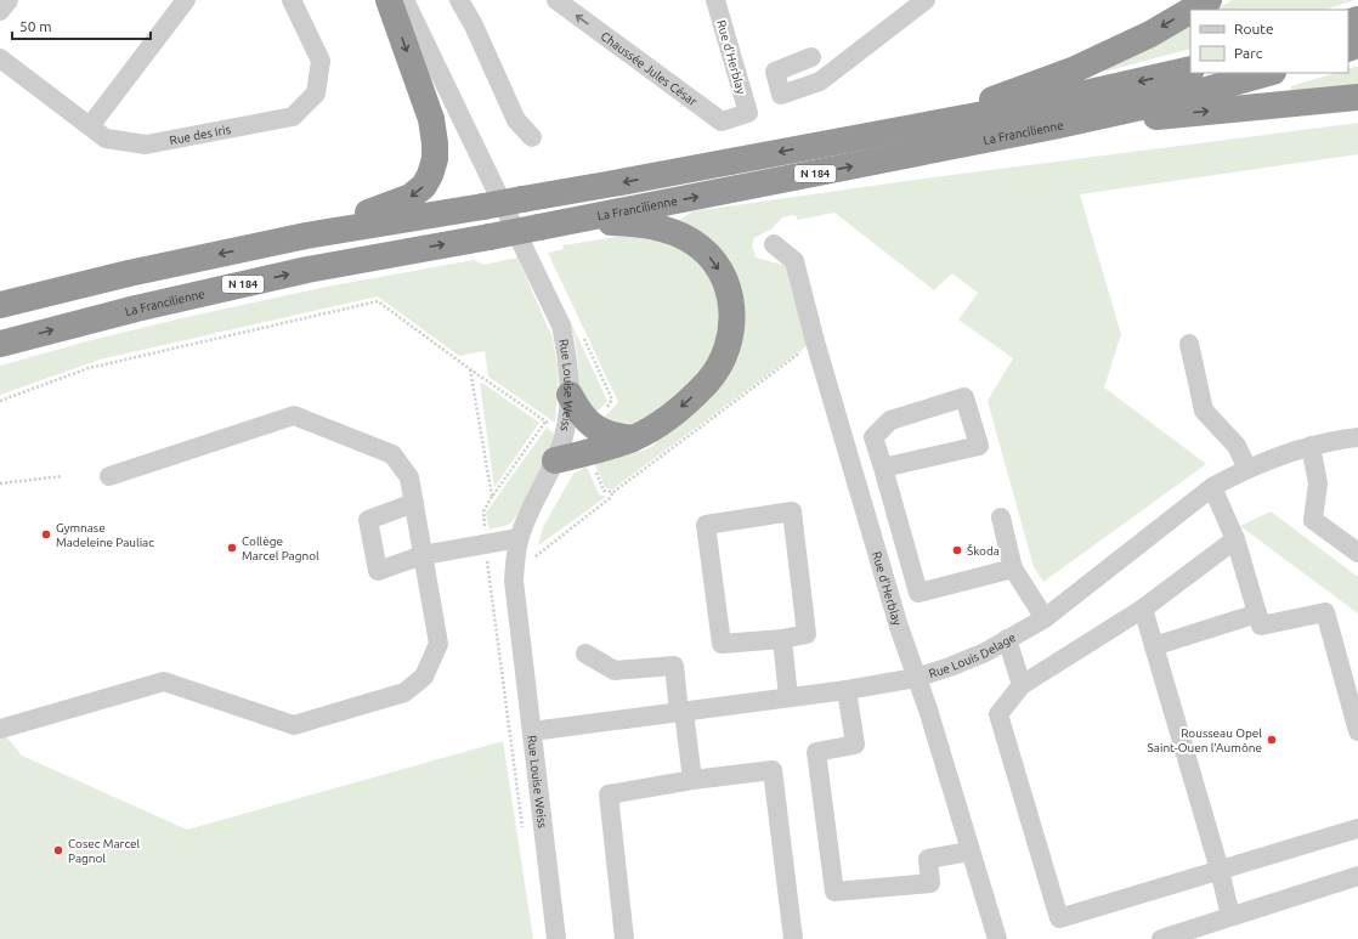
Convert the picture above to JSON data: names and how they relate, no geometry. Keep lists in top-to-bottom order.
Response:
{
  "streets": {
    "highway": ["La Francilienne", "N 184"],
    "street": [
      "Rue d'Herblay",
      "Chaussée Jules César",
      "Rue des Iris",
      "Rue Louise Weiss",
      "Rue Louis Delage"
    ]
  },
  "crossings": [
    ["Rue d'Herblay", "Chaussée Jules César"],
    ["Rue d'Herblay", "Rue Louis Delage"],
    ["Rue Louise Weiss", "Rue Louis Delage"]
  ],
  "one_way": ["Chaussée Jules César"],
  "places": [
    "Gymnase Madeleine Pauliac",
    "Collège Marcel Pagnol",
    "Škoda",
    "Rousseau Opel Saint-Ouen l'Aumône",
    "Cosec Marcel Pagnol"
  ],
  "legend": ["Route", "Parc"],
  "scale_bar": "50 m"
}
